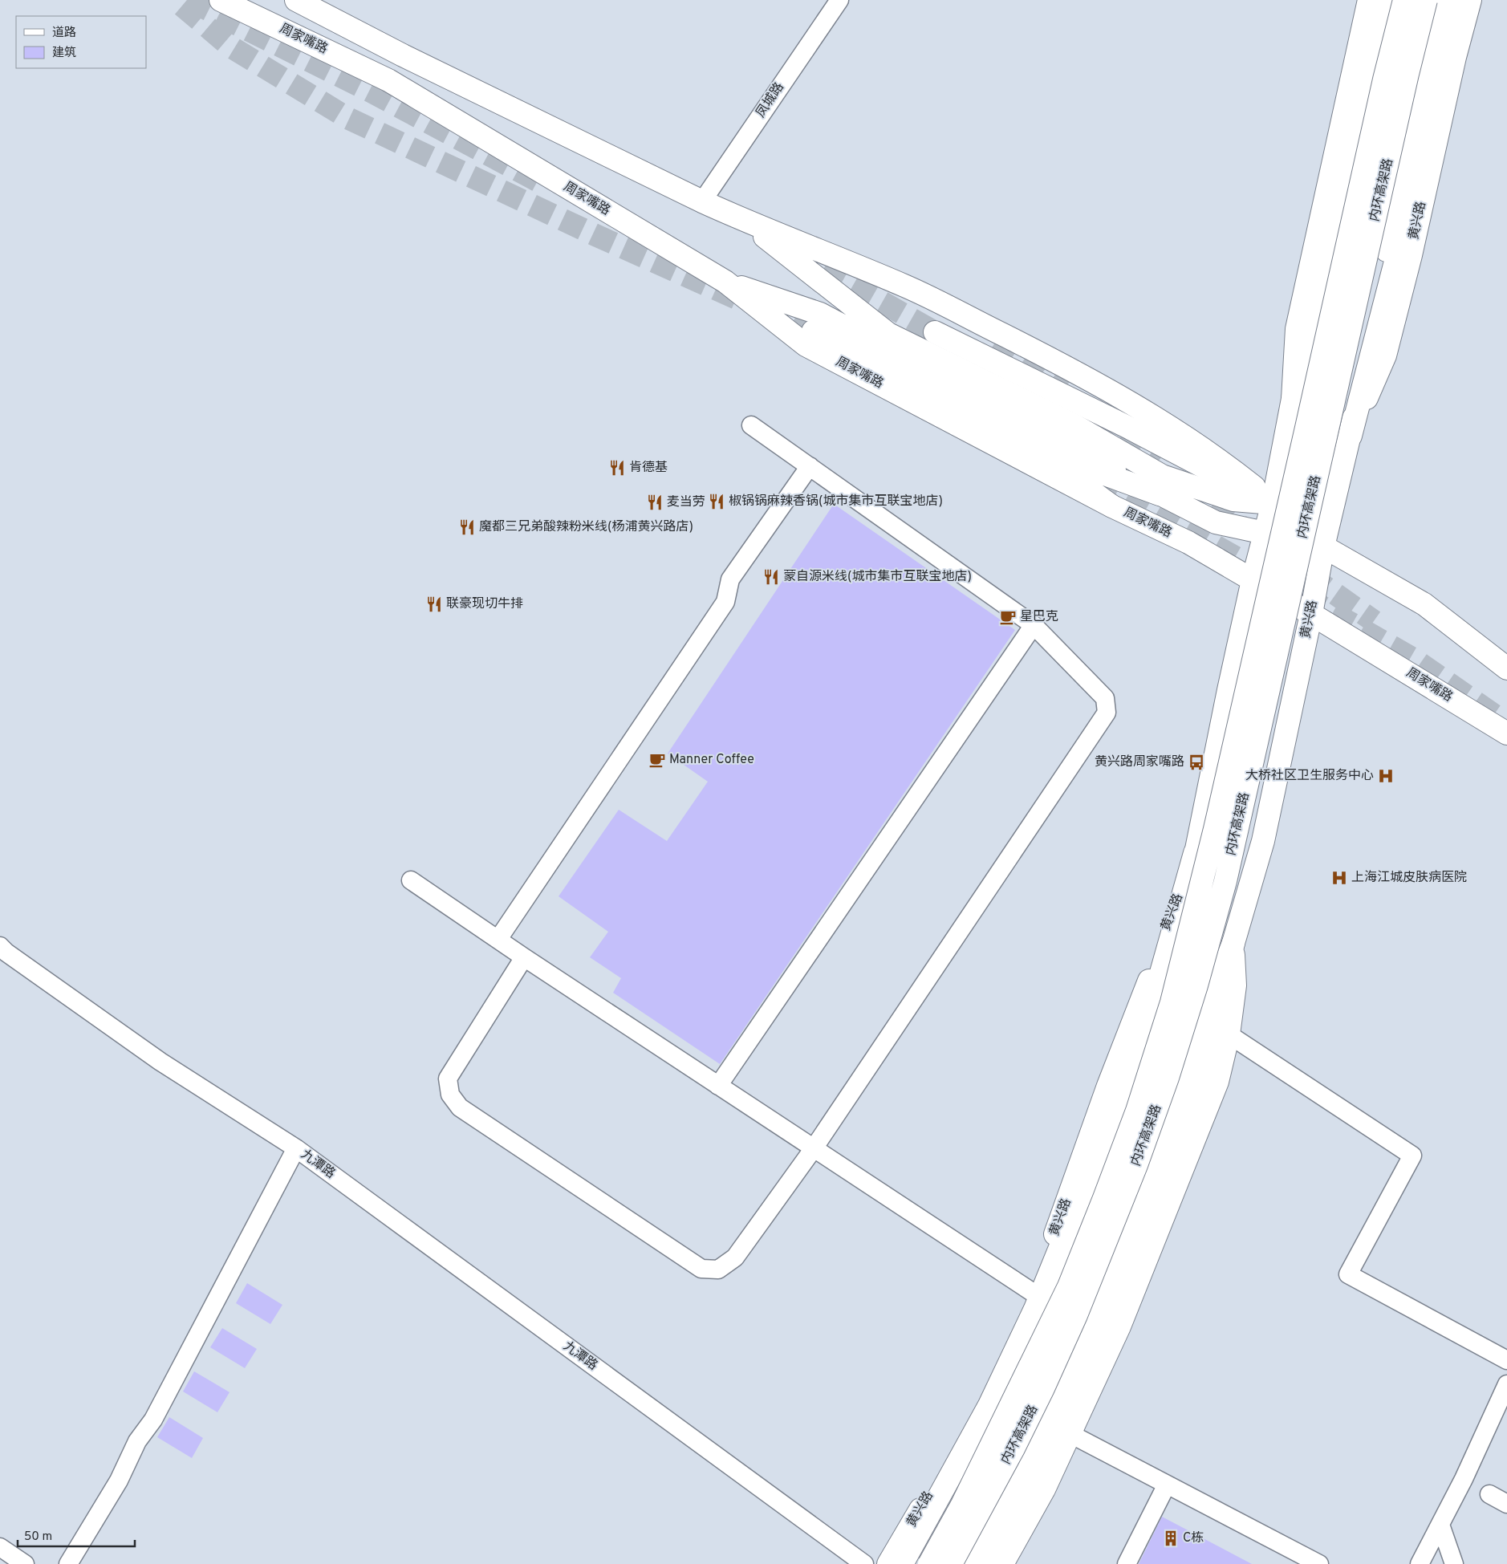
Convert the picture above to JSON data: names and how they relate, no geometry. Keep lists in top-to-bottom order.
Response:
{
  "streets": {
    "main road": ["周家嘴路", "内环高架路", "黄兴路"],
    "street": ["凤城路", "九潭路"]
  },
  "crossings": [
    ["周家嘴路", "黄兴路"]
  ],
  "places": {
    "restaurant": [
      "肯德基",
      "椒锅锅·麻辣香锅(城市集市互联宝地店)",
      "麦当劳",
      "魔都三兄弟酸辣粉·米线(杨浦黄兴路店)",
      "蒙自源米线(城市集市互联宝地店)",
      "联豪现切牛排"
    ],
    "cafe": ["星巴克", "Manner Coffee"],
    "bus stop": ["黄兴路周家嘴路"],
    "hospital": ["大桥社区卫生服务中心", "上海江城皮肤病医院"],
    "building": ["C栋"]
  },
  "legend": ["道路", "建筑"],
  "scale_bar": "50 m"
}
